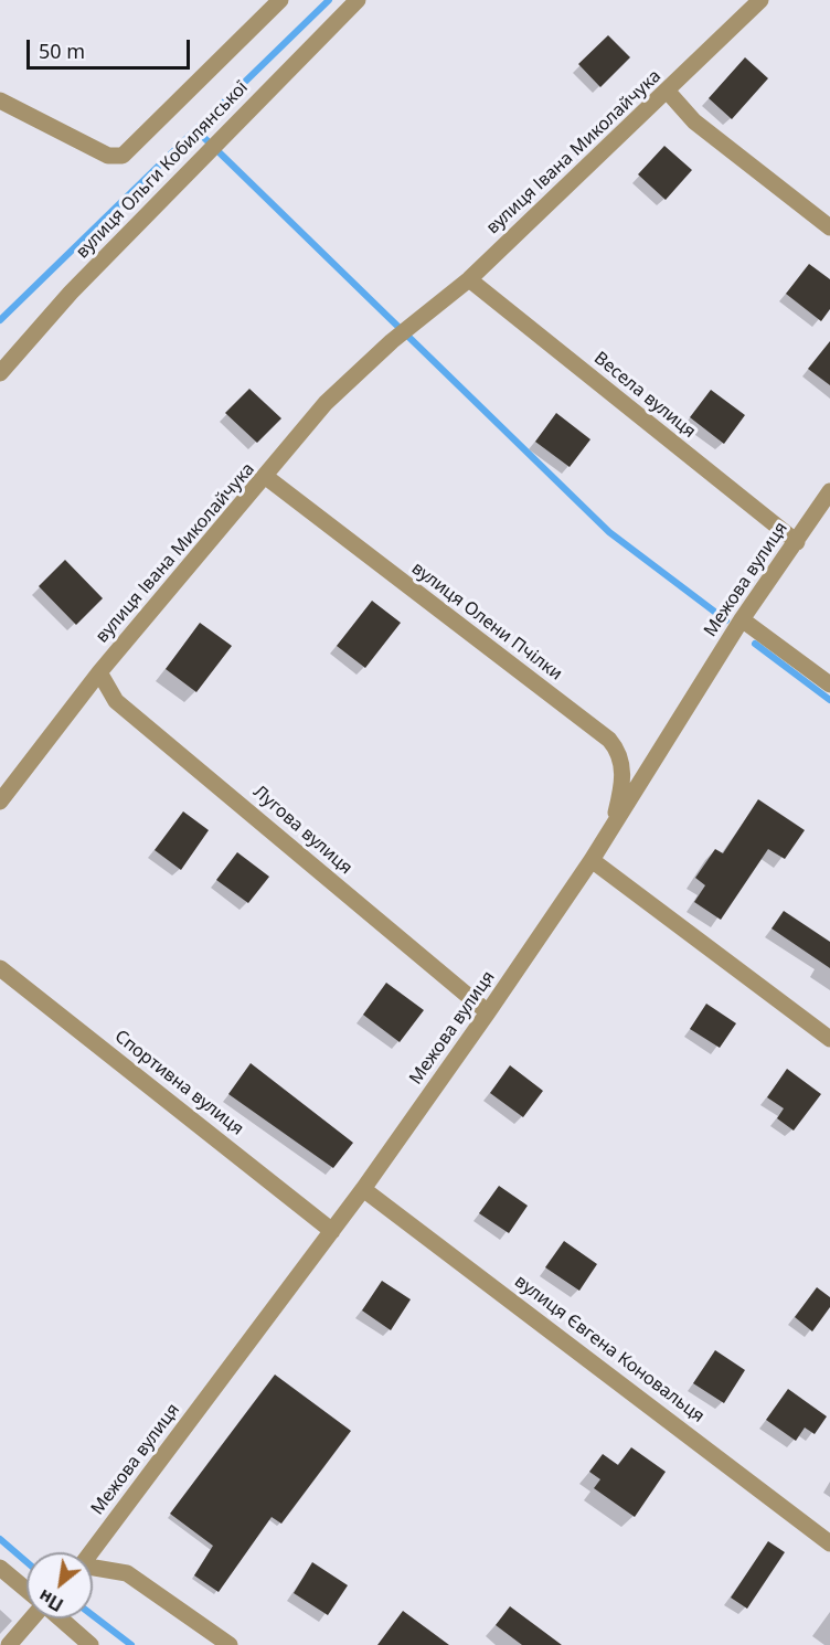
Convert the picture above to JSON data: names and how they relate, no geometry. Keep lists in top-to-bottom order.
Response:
{
  "streets": {
    "street": [
      "вулиця Івана Миколайчука",
      "вулиця Ольги Кобилянської",
      "Весела вулиця",
      "Межова вулиця",
      "вулиця Олени Пчілки",
      "Лугова вулиця",
      "Спортивна вулиця",
      "вулиця Євгена Коновальця"
    ]
  },
  "crossings": [
    ["вулиця Івана Миколайчука", "Весела вулиця"],
    ["вулиця Івана Миколайчука", "вулиця Олени Пчілки"],
    ["вулиця Івана Миколайчука", "Лугова вулиця"],
    ["Весела вулиця", "Межова вулиця"],
    ["Межова вулиця", "вулиця Олени Пчілки"],
    ["Межова вулиця", "Лугова вулиця"],
    ["Межова вулиця", "Спортивна вулиця"],
    ["Межова вулиця", "вулиця Євгена Коновальця"]
  ],
  "scale_bar": "50 m",
  "north": "bottom left"
}
